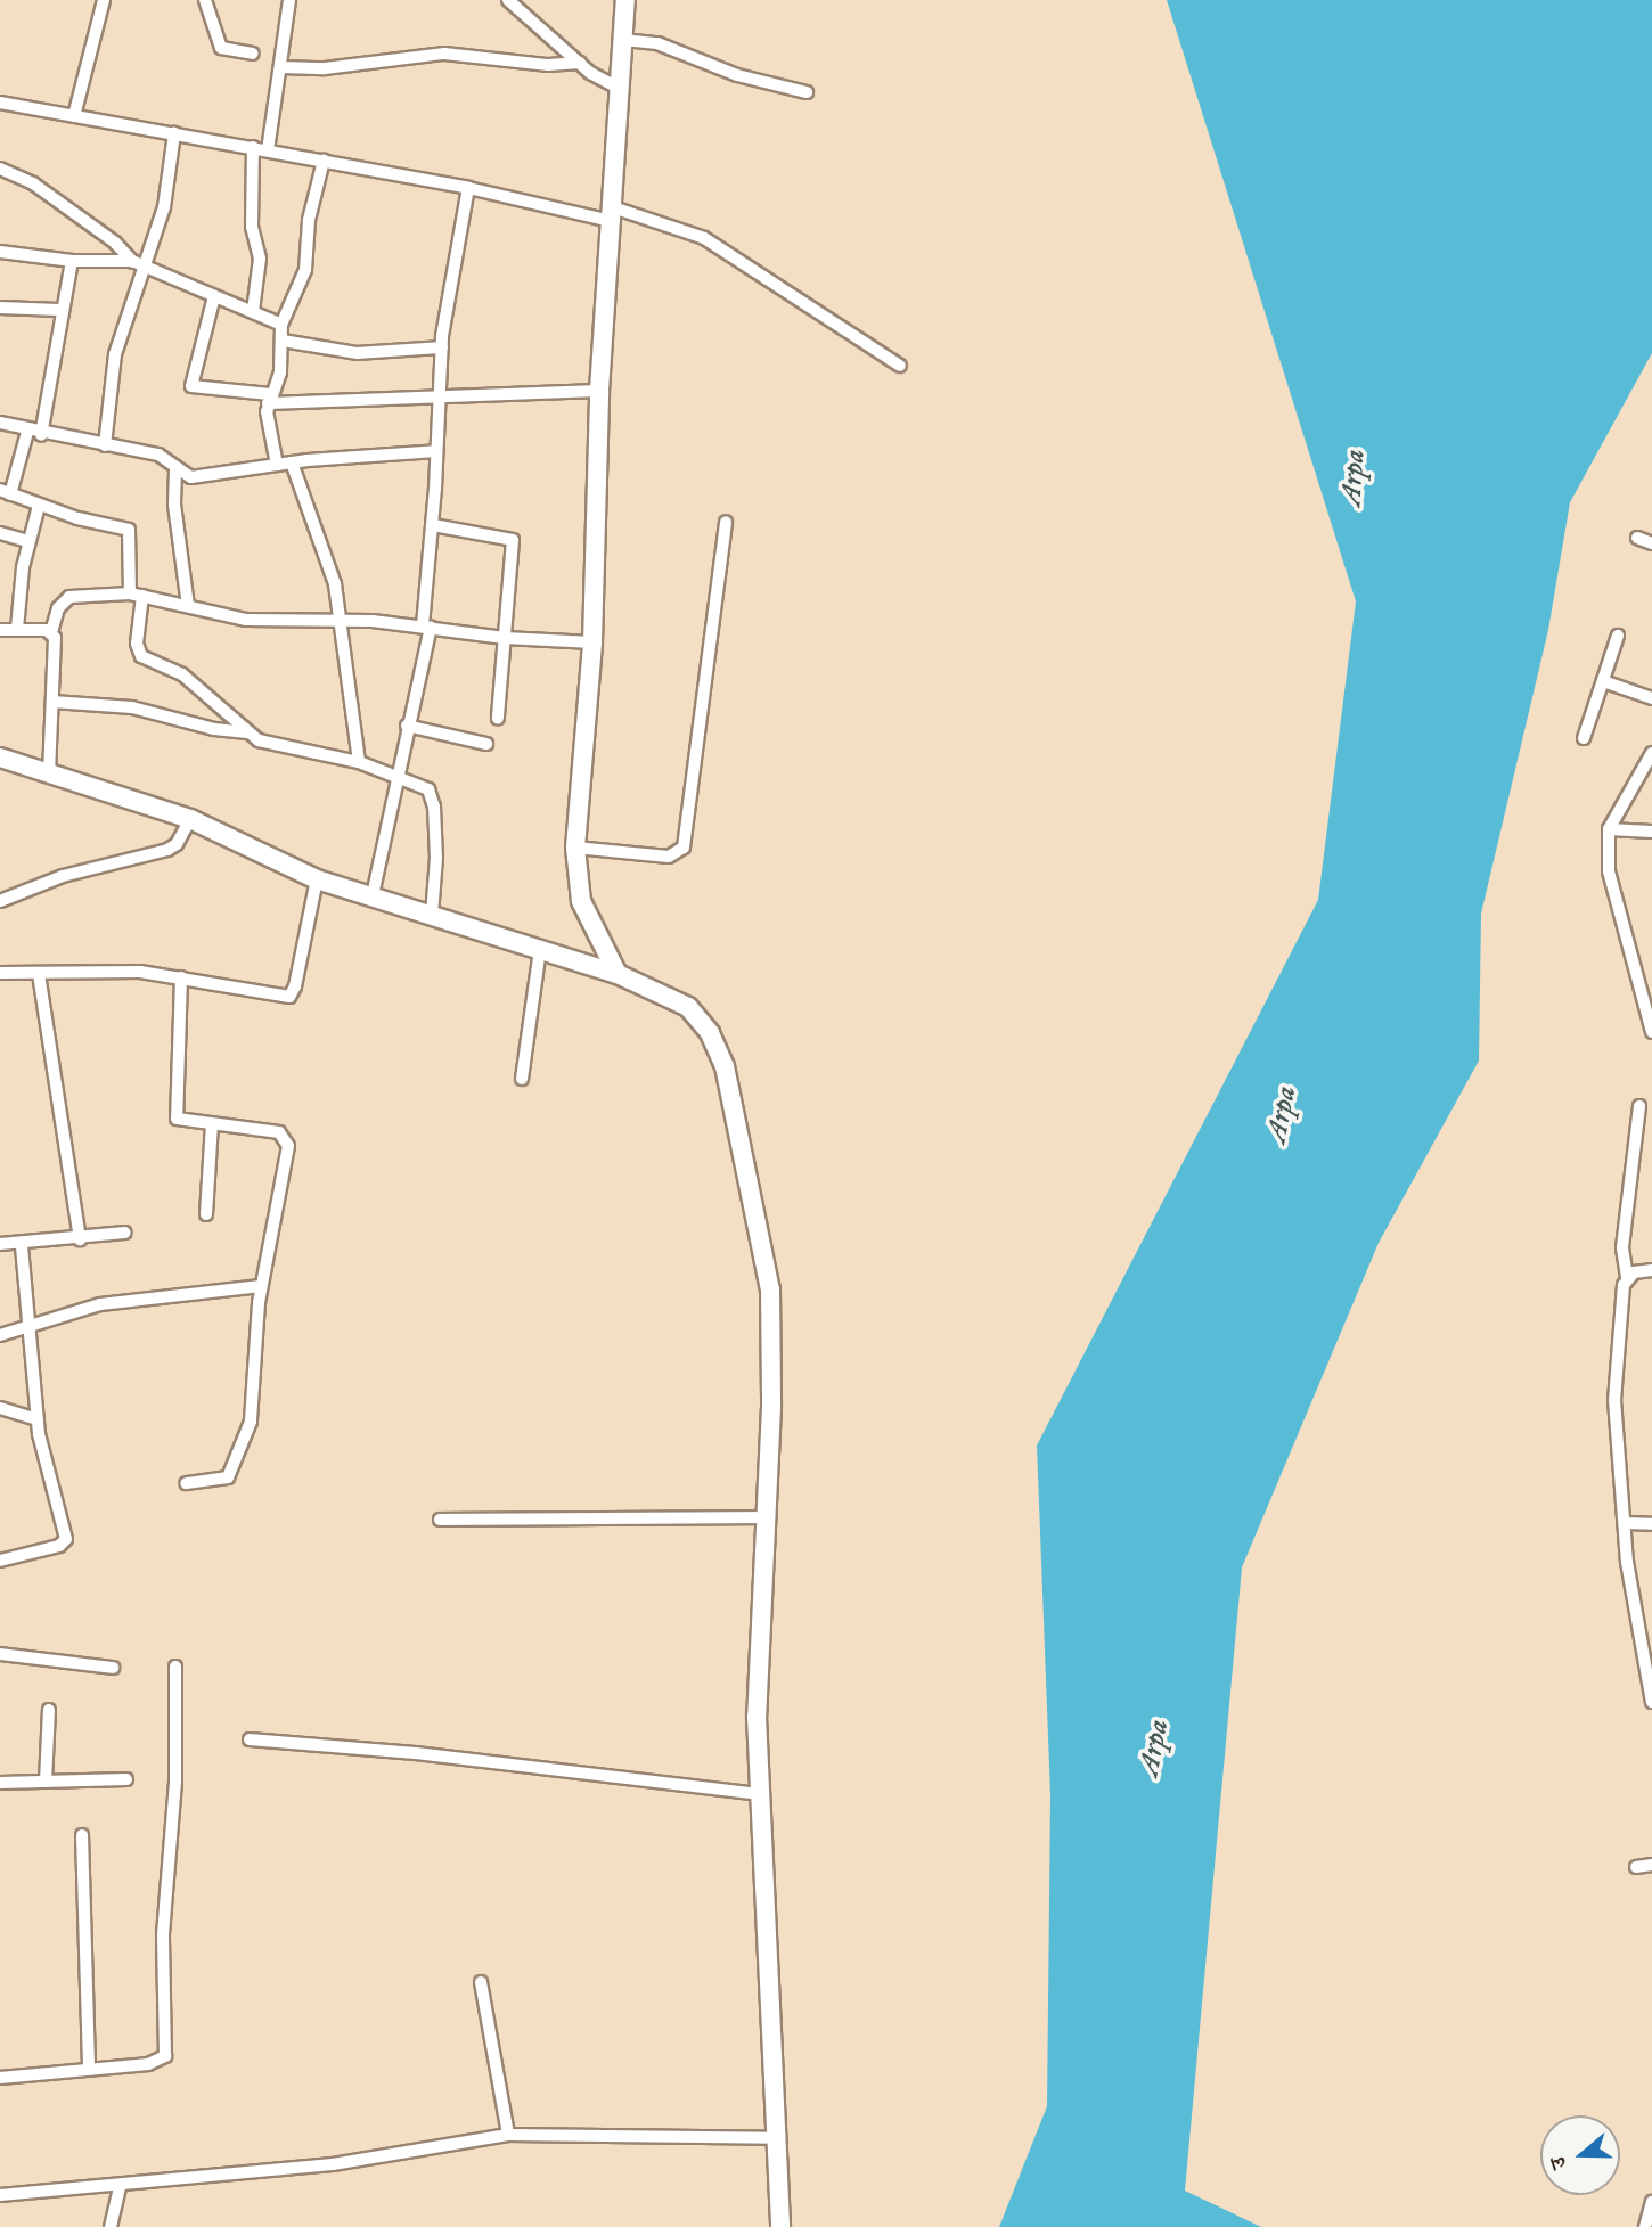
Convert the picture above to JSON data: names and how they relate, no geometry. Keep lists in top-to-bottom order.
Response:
{
  "water": ["Arpa"],
  "north": "left"
}
